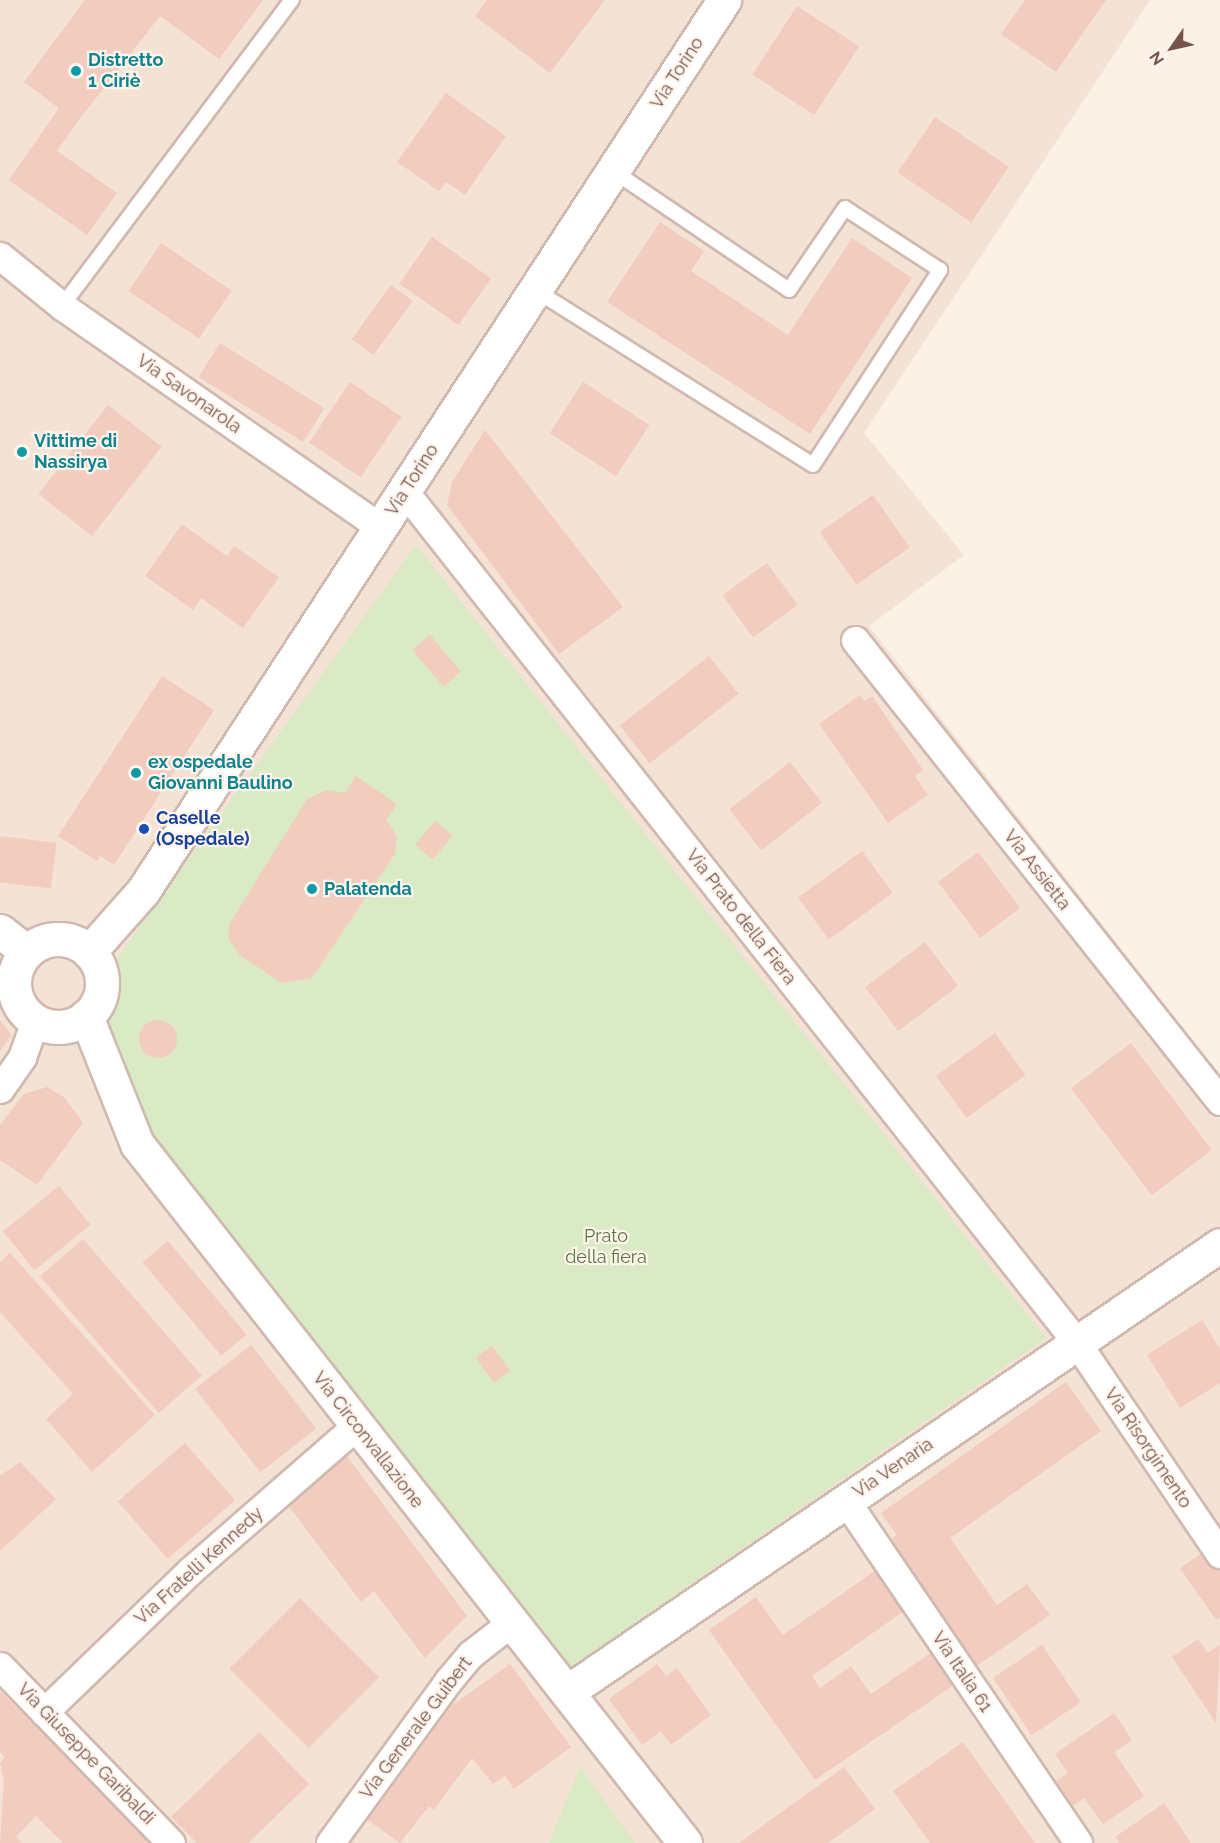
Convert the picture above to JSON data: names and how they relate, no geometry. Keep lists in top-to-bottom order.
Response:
{
  "streets": {
    "street": [
      "Via Torino",
      "Via Savonarola",
      "Via Assietta",
      "Via Prato della Fiera",
      "Via Circonvallazione",
      "Via Risorgimento",
      "Via Venaria",
      "Via Fratelli Kennedy",
      "Via Italia 61",
      "Via Generale Guibert",
      "Via Giuseppe Garibaldi"
    ]
  },
  "crossings": [
    ["Via Torino", "Via Savonarola"],
    ["Via Torino", "Via Prato della Fiera"],
    ["Via Torino", "Via Circonvallazione"],
    ["Via Prato della Fiera", "Via Risorgimento"],
    ["Via Prato della Fiera", "Via Venaria"],
    ["Via Circonvallazione", "Via Venaria"],
    ["Via Circonvallazione", "Via Fratelli Kennedy"],
    ["Via Circonvallazione", "Via Generale Guibert"],
    ["Via Risorgimento", "Via Venaria"],
    ["Via Venaria", "Via Italia 61"],
    ["Via Fratelli Kennedy", "Via Giuseppe Garibaldi"]
  ],
  "parks": ["Prato della fiera"],
  "places": [
    "Distretto 1 Ciriè",
    "Vittime di Nassirya",
    "ex ospedale Giovanni Baulino",
    "Caselle (Ospedale)",
    "Palatenda"
  ],
  "north": "bottom left"
}
